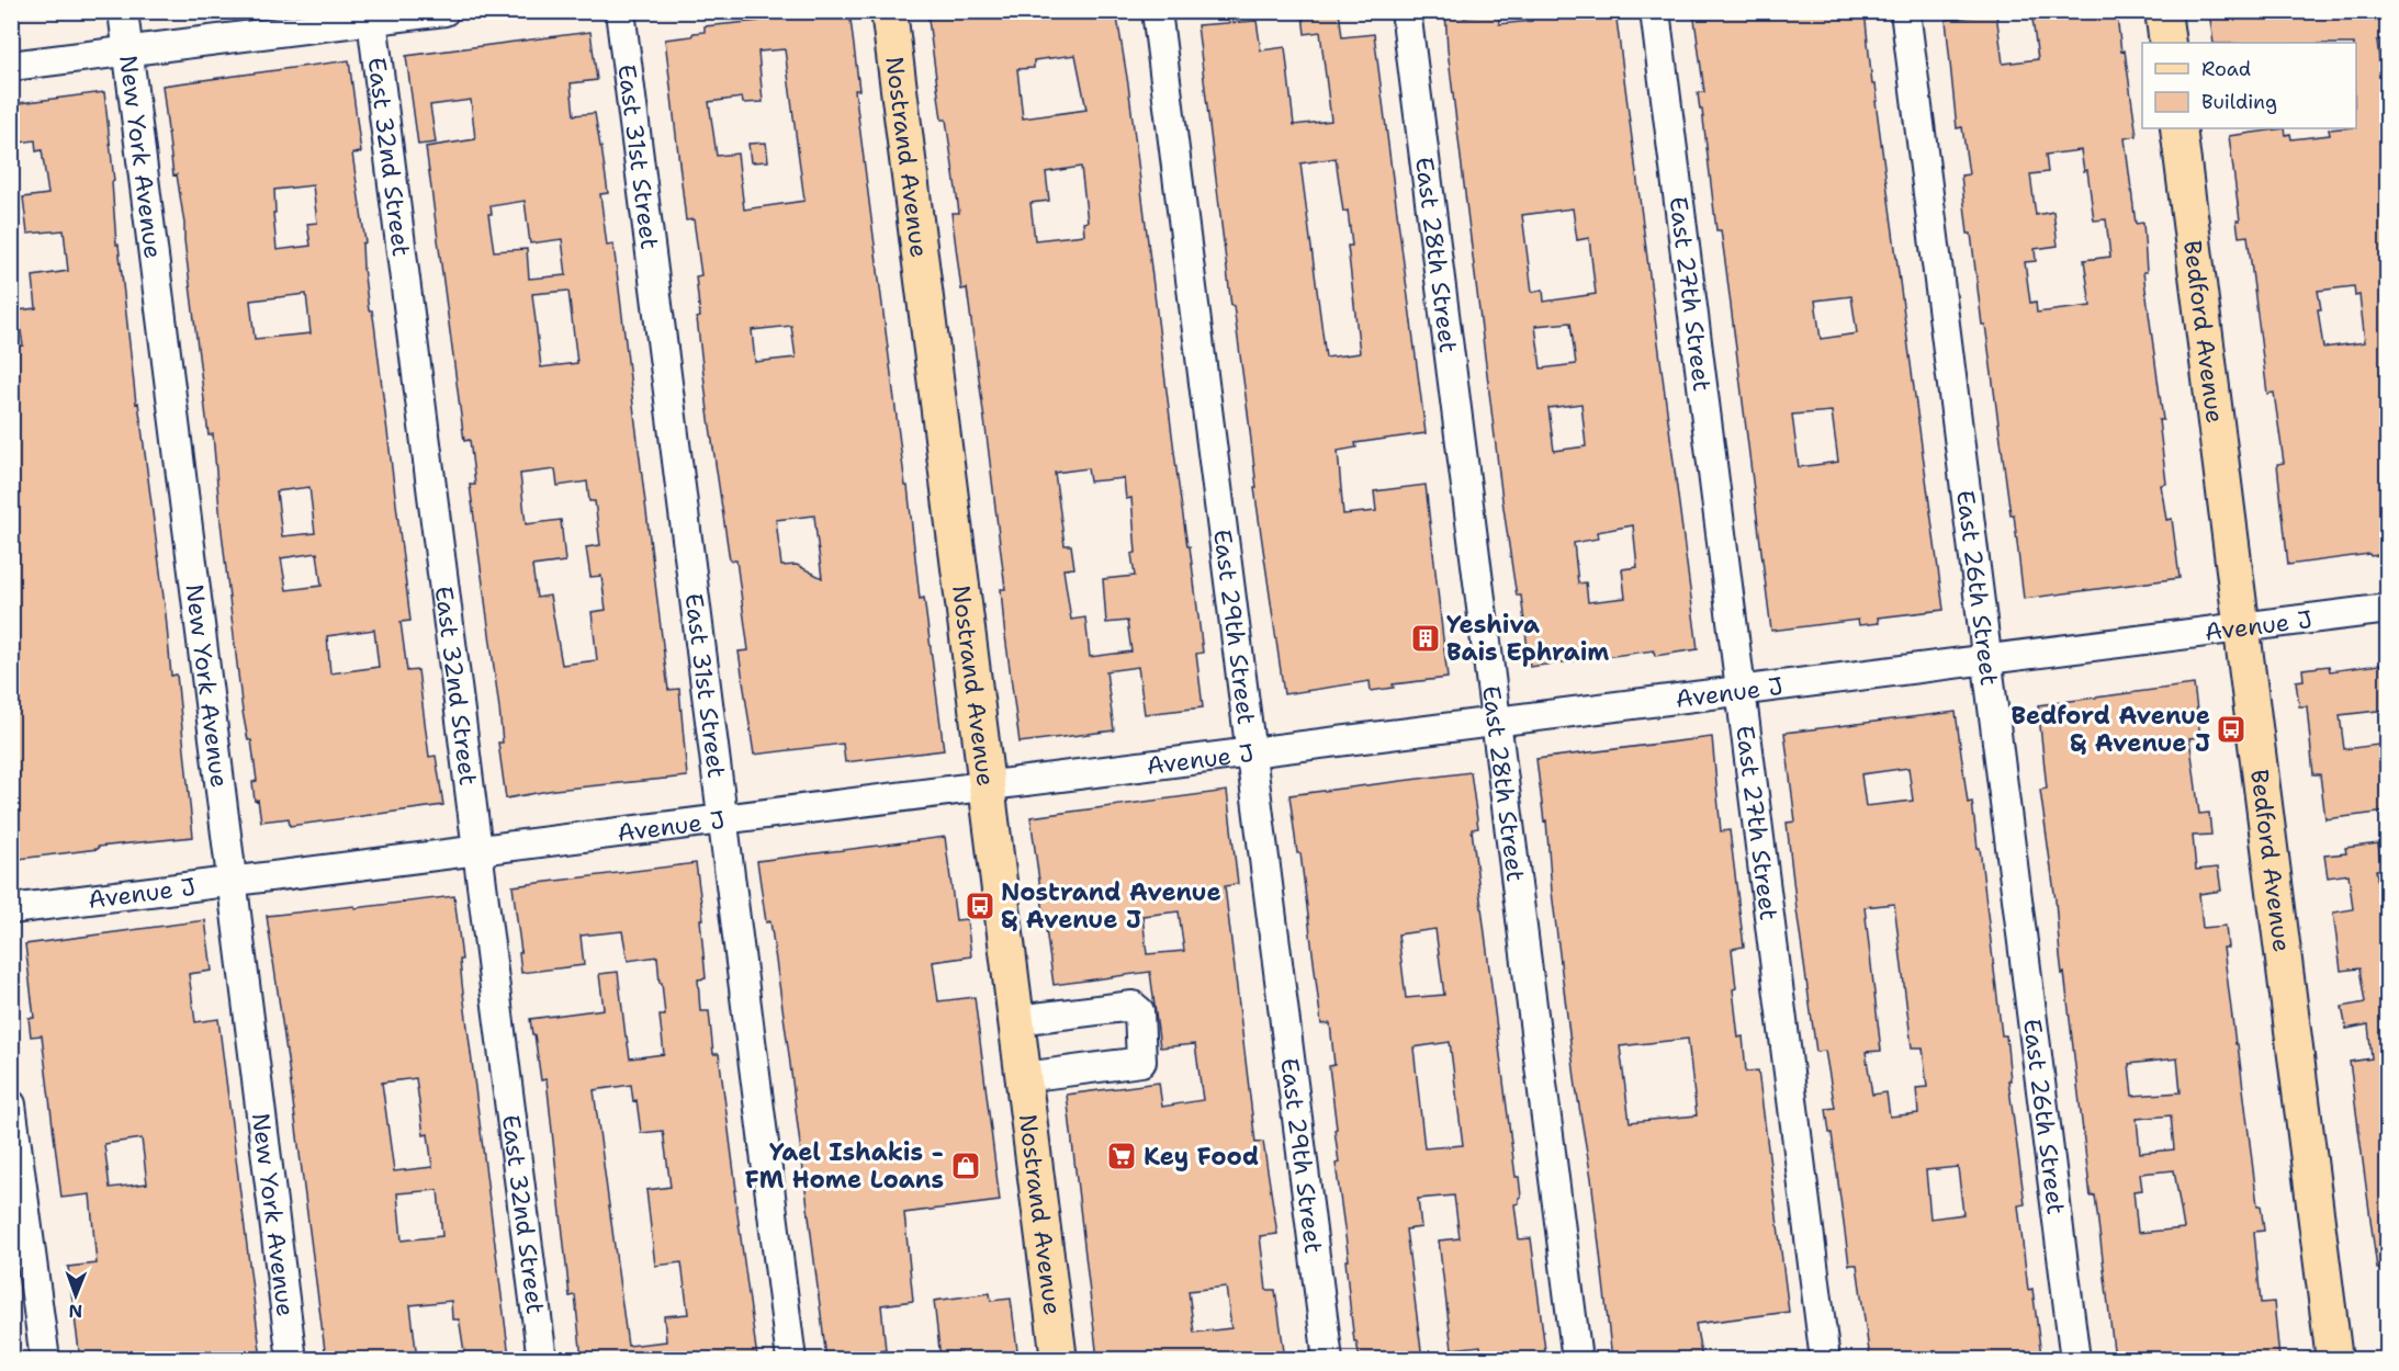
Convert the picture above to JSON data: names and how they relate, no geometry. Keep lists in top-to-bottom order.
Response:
{
  "streets": {
    "main road": ["Nostrand Avenue", "Bedford Avenue"],
    "street": [
      "New York Avenue",
      "East 32nd Street",
      "East 31st Street",
      "East 28th Street",
      "East 27th Street",
      "East 26th Street",
      "Avenue J",
      "East 29th Street"
    ]
  },
  "crossings": [
    ["New York Avenue", "Avenue J"],
    ["East 32nd Street", "Avenue J"],
    ["East 31st Street", "Avenue J"],
    ["Nostrand Avenue", "Avenue J"],
    ["East 28th Street", "Avenue J"],
    ["East 27th Street", "Avenue J"],
    ["Bedford Avenue", "Avenue J"],
    ["East 26th Street", "Avenue J"],
    ["Avenue J", "East 29th Street"]
  ],
  "places": {
    "building": ["Yeshiva Bais Ephraim"],
    "bus stop": ["Bedford Avenue & Avenue J", "Nostrand Avenue & Avenue J"],
    "supermarket": ["Key Food"],
    "shop": ["Yael Ishakis - FM Home Loans"]
  },
  "legend": ["Road", "Building"],
  "north": "bottom"
}
